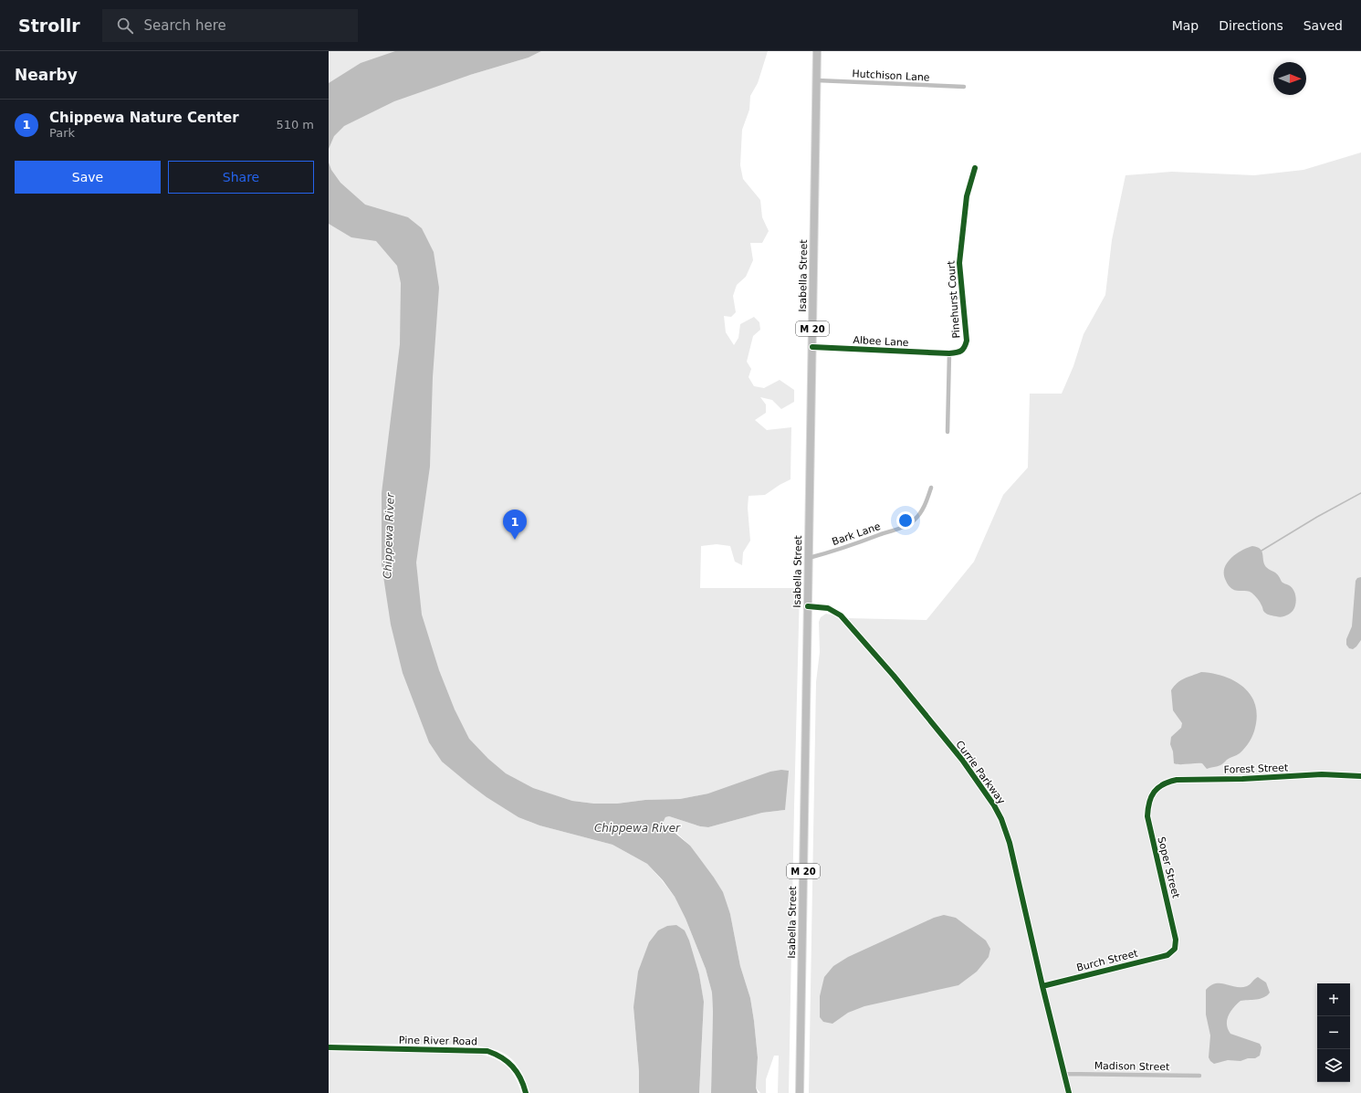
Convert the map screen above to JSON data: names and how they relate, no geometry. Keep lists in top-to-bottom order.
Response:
{
  "streets": {
    "highway": ["Isabella Street", "M 20"],
    "street": [
      "Hutchison Lane",
      "Pinehurst Court",
      "Albee Lane",
      "Bark Lane",
      "Forest Street",
      "Currie Parkway",
      "Soper Street",
      "Burch Street",
      "Pine River Road",
      "Madison Street"
    ]
  },
  "crossings": [
    ["Hutchison Lane", "Isabella Street"],
    ["Isabella Street", "Albee Lane"],
    ["Isabella Street", "Bark Lane"],
    ["Isabella Street", "Currie Parkway"],
    ["Pinehurst Court", "Albee Lane"],
    ["Forest Street", "Soper Street"],
    ["Currie Parkway", "Burch Street"],
    ["Currie Parkway", "Madison Street"],
    ["Soper Street", "Burch Street"]
  ],
  "water": ["Chippewa River"],
  "north": "right",
  "page": {
    "header": "Strollr",
    "search": "Search here",
    "nav": ["Map", "Directions", "Saved"],
    "heading": "Nearby",
    "list": [
      {
        "mark": "1",
        "name": "Chippewa Nature Center",
        "note": "Park",
        "value": "510 m"
      }
    ],
    "buttons": ["Save", "Share"],
    "pins": "1",
    "map_buttons": ["+", "−"]
  }
}
